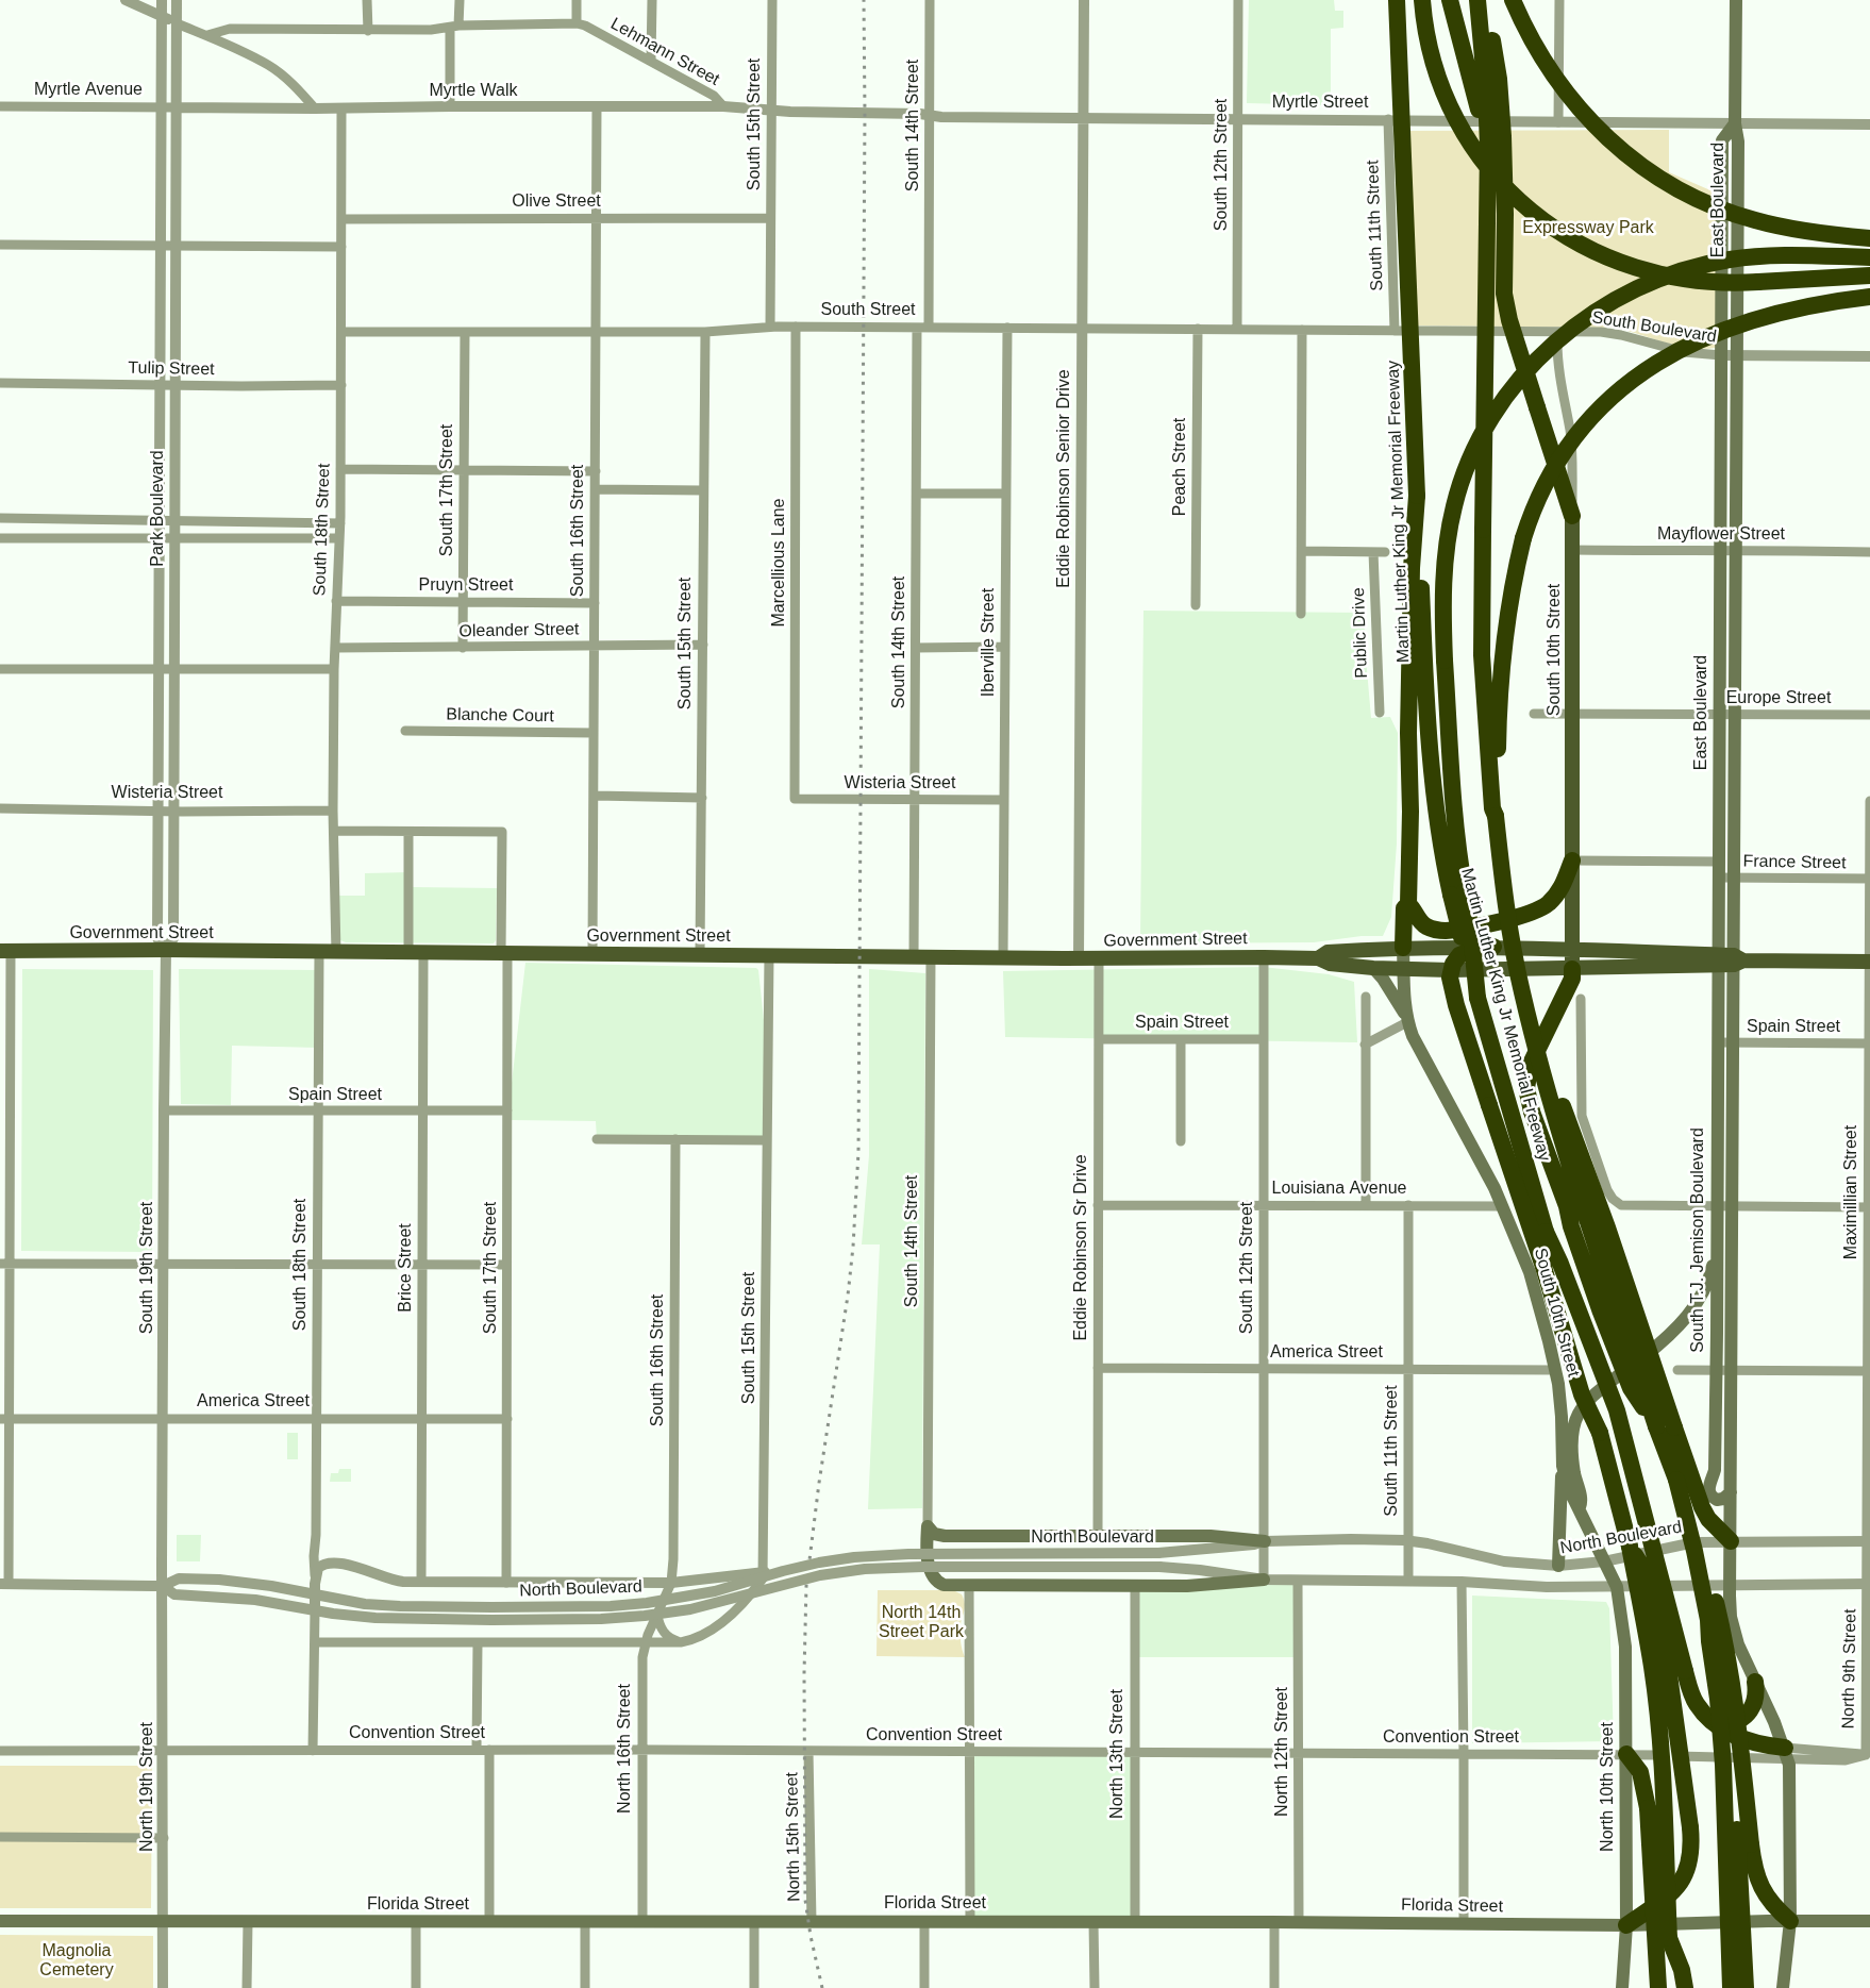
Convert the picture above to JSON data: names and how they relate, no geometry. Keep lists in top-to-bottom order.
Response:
{
  "streets": {
    "highway": ["Martin Luther King Jr Memorial Freeway"],
    "main road": [
      "East Boulevard",
      "South 10th Street",
      "Government Street",
      "South T.J. Jemison Boulevard",
      "North 10th Street",
      "Florida Street"
    ],
    "street": [
      "Lehmann Street",
      "Myrtle Avenue",
      "Myrtle Walk",
      "Myrtle Street",
      "South 15th Street",
      "South 14th Street",
      "South 12th Street",
      "Olive Street",
      "South 11th Street",
      "South Street",
      "South Boulevard",
      "Tulip Street",
      "Peach Street",
      "Eddie Robinson Senior Drive",
      "South 17th Street",
      "Park Boulevard",
      "South 18th Street",
      "South 16th Street",
      "Mayflower Street",
      "Marcellious Lane",
      "Pruyn Street",
      "Oleander Street",
      "Public Drive",
      "Iberville Street",
      "Europe Street",
      "Blanche Court",
      "Wisteria Street",
      "France Street",
      "Spain Street",
      "Louisiana Avenue",
      "Maximillian Street",
      "Eddie Robinson Sr Drive",
      "South 19th Street",
      "Brice Street",
      "America Street",
      "North Boulevard",
      "North 9th Street",
      "Convention Street",
      "North 16th Street",
      "North 12th Street",
      "North 13th Street",
      "North 19th Street",
      "North 15th Street"
    ]
  },
  "crossings": [
    ["Lehmann Street", "Myrtle Walk"],
    ["Myrtle Avenue", "Myrtle Walk"],
    ["Myrtle Avenue", "Park Boulevard"],
    ["Myrtle Walk", "Myrtle Street"],
    ["Myrtle Walk", "South 15th Street"],
    ["Myrtle Walk", "Park Boulevard"],
    ["Myrtle Walk", "South 18th Street"],
    ["Myrtle Walk", "South 16th Street"],
    ["Myrtle Street", "South 15th Street"],
    ["Myrtle Street", "South 14th Street"],
    ["Myrtle Street", "South 12th Street"],
    ["Myrtle Street", "East Boulevard"],
    ["Myrtle Street", "South 11th Street"],
    ["Myrtle Street", "Eddie Robinson Senior Drive"],
    ["South 15th Street", "Olive Street"],
    ["South 15th Street", "South Street"],
    ["South 15th Street", "Oleander Street"],
    ["South 15th Street", "Government Street"],
    ["South 15th Street", "North Boulevard"],
    ["South 14th Street", "South Street"],
    ["South 14th Street", "Wisteria Street"],
    ["South 14th Street", "Government Street"],
    ["South 12th Street", "South Street"],
    ["South 12th Street", "Government Street"],
    ["South 12th Street", "Spain Street"],
    ["South 12th Street", "Louisiana Avenue"],
    ["South 12th Street", "America Street"],
    ["South 12th Street", "North Boulevard"],
    ["East Boulevard", "South Boulevard"],
    ["East Boulevard", "Mayflower Street"],
    ["East Boulevard", "Europe Street"],
    ["East Boulevard", "France Street"],
    ["East Boulevard", "Government Street"],
    ["East Boulevard", "South T.J. Jemison Boulevard"],
    ["Olive Street", "South 18th Street"],
    ["Olive Street", "South 16th Street"],
    ["South 11th Street", "South Street"],
    ["South 11th Street", "South Boulevard"],
    ["South 11th Street", "Louisiana Avenue"],
    ["South 11th Street", "America Street"],
    ["South 11th Street", "North Boulevard"],
    ["South Street", "South Boulevard"],
    ["South Street", "Peach Street"],
    ["South Street", "Eddie Robinson Senior Drive"],
    ["South Street", "South 17th Street"],
    ["South Street", "South 18th Street"],
    ["South Street", "South 16th Street"],
    ["South Street", "Marcellious Lane"],
    ["South Street", "Iberville Street"],
    ["South Boulevard", "South 10th Street"],
    ["Tulip Street", "Park Boulevard"],
    ["Tulip Street", "South 18th Street"],
    ["Eddie Robinson Senior Drive", "Government Street"],
    ["South 17th Street", "Pruyn Street"],
    ["South 17th Street", "Oleander Street"],
    ["South 17th Street", "Government Street"],
    ["South 17th Street", "Spain Street"],
    ["South 17th Street", "Brice Street"],
    ["South 17th Street", "America Street"],
    ["South 17th Street", "North Boulevard"],
    ["Park Boulevard", "Wisteria Street"],
    ["Park Boulevard", "Government Street"],
    ["Park Boulevard", "South 19th Street"],
    ["South 18th Street", "Pruyn Street"],
    ["South 18th Street", "Oleander Street"],
    ["South 18th Street", "Wisteria Street"],
    ["South 18th Street", "Government Street"],
    ["South 18th Street", "Spain Street"],
    ["South 18th Street", "America Street"],
    ["South 18th Street", "North Boulevard"],
    ["South 16th Street", "Pruyn Street"],
    ["South 16th Street", "Oleander Street"],
    ["South 16th Street", "Blanche Court"],
    ["South 16th Street", "Government Street"],
    ["South 16th Street", "North Boulevard"],
    ["South 16th Street", "North 16th Street"],
    ["Mayflower Street", "South 10th Street"],
    ["Marcellious Lane", "Wisteria Street"],
    ["Iberville Street", "Wisteria Street"],
    ["Iberville Street", "Government Street"],
    ["South 10th Street", "Europe Street"],
    ["South 10th Street", "France Street"],
    ["South 10th Street", "Government Street"],
    ["South 10th Street", "Louisiana Avenue"],
    ["South 10th Street", "America Street"],
    ["South 10th Street", "North Boulevard"],
    ["South 10th Street", "North 10th Street"],
    ["France Street", "Maximillian Street"],
    ["Government Street", "Maximillian Street"],
    ["Government Street", "South T.J. Jemison Boulevard"],
    ["Government Street", "Eddie Robinson Sr Drive"],
    ["Government Street", "South 19th Street"],
    ["Government Street", "Brice Street"],
    ["Spain Street", "Maximillian Street"],
    ["Spain Street", "South T.J. Jemison Boulevard"],
    ["Spain Street", "Eddie Robinson Sr Drive"],
    ["Spain Street", "South 19th Street"],
    ["Spain Street", "Brice Street"],
    ["Louisiana Avenue", "Eddie Robinson Sr Drive"],
    ["Maximillian Street", "North Boulevard"],
    ["Maximillian Street", "North 9th Street"],
    ["South T.J. Jemison Boulevard", "North Boulevard"],
    ["South T.J. Jemison Boulevard", "Convention Street"],
    ["Eddie Robinson Sr Drive", "America Street"],
    ["South 19th Street", "America Street"],
    ["South 19th Street", "North Boulevard"],
    ["South 19th Street", "North 19th Street"],
    ["Brice Street", "America Street"],
    ["Brice Street", "North Boulevard"],
    ["North Boulevard", "North 9th Street"],
    ["North Boulevard", "North 16th Street"],
    ["North Boulevard", "North 12th Street"],
    ["North Boulevard", "North 19th Street"],
    ["North Boulevard", "North 10th Street"],
    ["North 9th Street", "Convention Street"],
    ["Convention Street", "North 16th Street"],
    ["Convention Street", "North 12th Street"],
    ["Convention Street", "North 13th Street"],
    ["Convention Street", "North 19th Street"],
    ["Convention Street", "North 10th Street"],
    ["Convention Street", "North 15th Street"],
    ["North 16th Street", "Florida Street"],
    ["North 12th Street", "Florida Street"],
    ["North 13th Street", "Florida Street"],
    ["North 19th Street", "Florida Street"],
    ["North 10th Street", "Florida Street"],
    ["North 15th Street", "Florida Street"]
  ],
  "parks": ["Expressway Park", "North 14th Street Park", "Magnolia Cemetery"]
}
